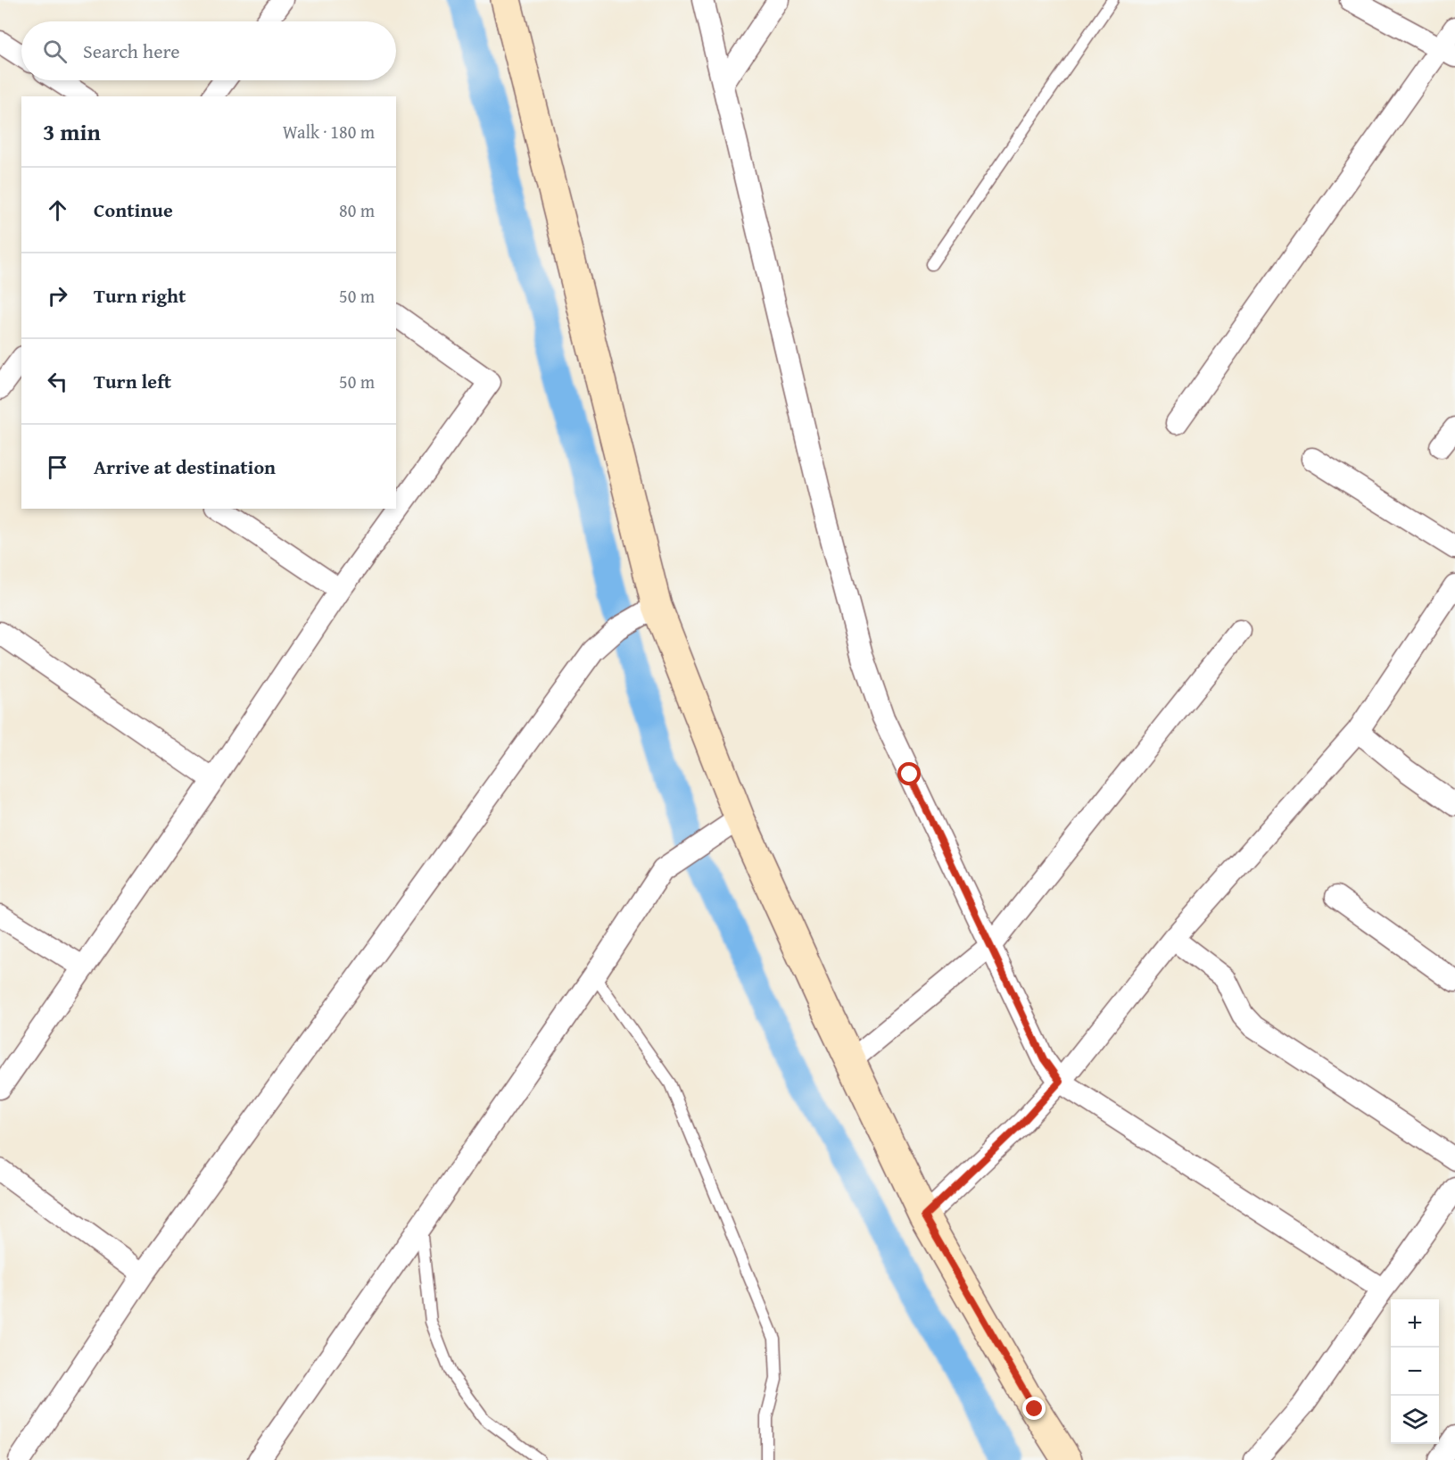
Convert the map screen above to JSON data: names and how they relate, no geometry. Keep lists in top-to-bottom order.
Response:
{
  "page": {
    "search": "Search here",
    "heading": ["3 min", "Walk · 180 m"],
    "list": [
      ["Continue", "80 m"],
      ["Turn right", "50 m"],
      ["Turn left", "50 m"],
      "Arrive at destination"
    ],
    "map_buttons": ["+", "−"]
  }
}
